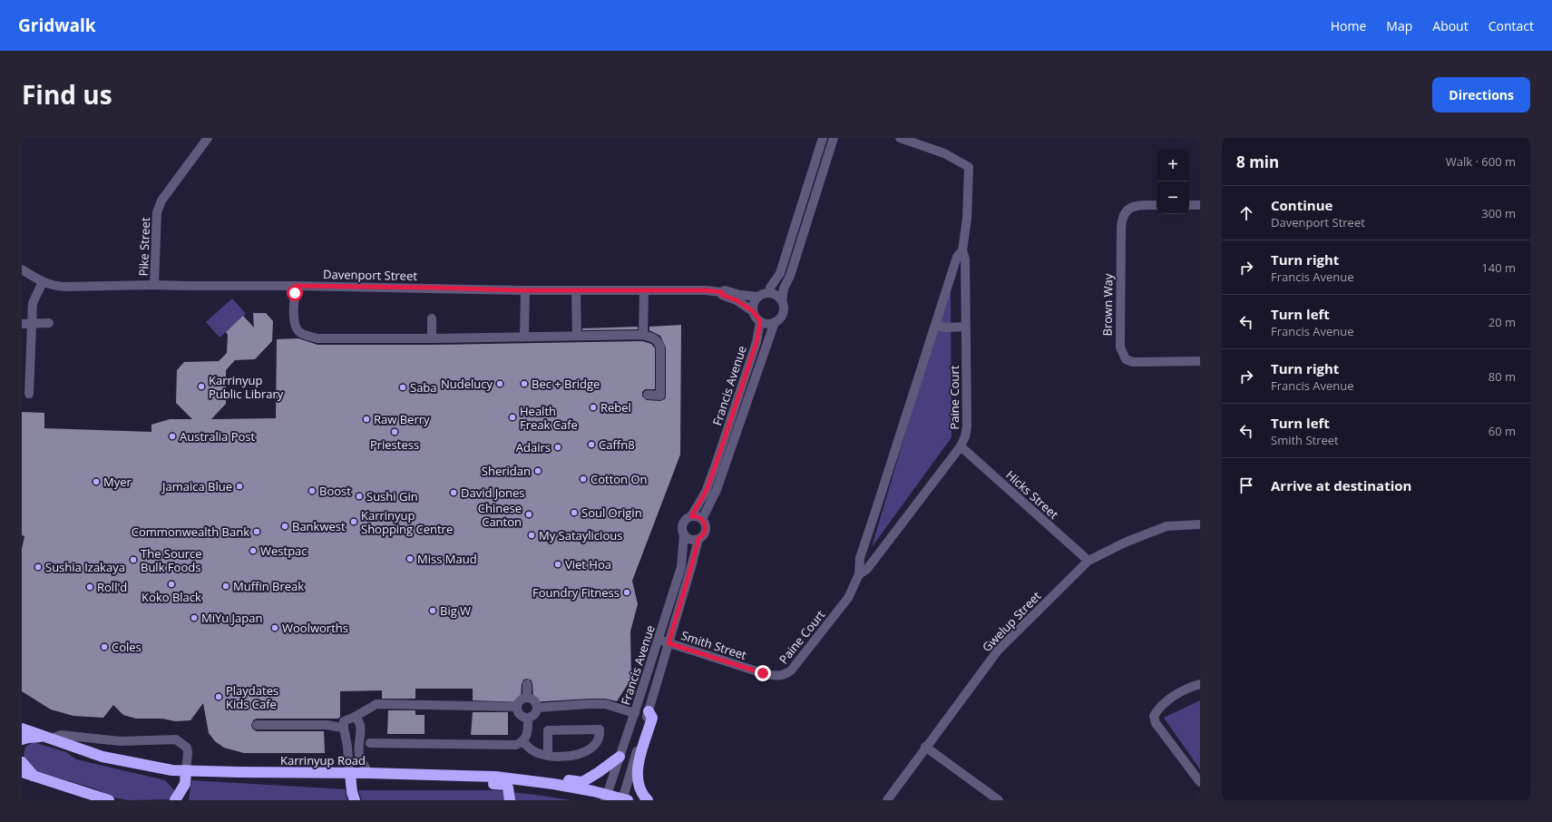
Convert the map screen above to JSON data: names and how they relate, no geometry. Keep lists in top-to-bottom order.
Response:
{
  "streets": {
    "highway": ["Karrinyup Road"],
    "street": [
      "Pike Street",
      "Davenport Street",
      "Brown Way",
      "Francis Avenue",
      "Paine Court",
      "Hicks Street",
      "Gwelup Street",
      "Smith Street"
    ]
  },
  "crossings": [
    ["Pike Street", "Davenport Street"],
    ["Davenport Street", "Francis Avenue"],
    ["Francis Avenue", "Smith Street"],
    ["Francis Avenue", "Karrinyup Road"],
    ["Paine Court", "Hicks Street"],
    ["Paine Court", "Smith Street"],
    ["Hicks Street", "Gwelup Street"]
  ],
  "places": [
    "Nudelucy",
    "Bec + Bridge",
    "Karrinyup Public Library",
    "Saba",
    "Rebel",
    "Health Freak Cafe",
    "Raw Berry",
    "Priestess",
    "Australia Post",
    "Caffn8",
    "Adairs",
    "Sheridan",
    "Cotton On",
    "Myer",
    "Jamaica Blue",
    "Boost",
    "David Jones",
    "Sushi Gin",
    "Soul Origin",
    "Chinese Canton",
    "Karrinyup Shopping Centre",
    "Bankwest",
    "Commonwealth Bank",
    "My Sataylicious",
    "Westpac",
    "Miss Maud",
    "The Source Bulk Foods",
    "Viet Hoa",
    "Sushia Izakaya",
    "Koko Black",
    "Muffin Break",
    "Roll'd",
    "Foundry Fitness",
    "Big W",
    "MiYu Japan",
    "Woolworths",
    "Coles",
    "Playdates Kids Cafe"
  ],
  "page": {
    "header": "Gridwalk",
    "nav": [
      "Home",
      "Map",
      "About",
      "Contact"
    ],
    "title": "Find us",
    "buttons": "Directions",
    "heading": ["8 min", "Walk · 600 m"],
    "map_buttons": ["+", "−"],
    "list": [
      ["Continue", "Davenport Street", "300 m"],
      ["Turn right", "Francis Avenue", "140 m"],
      ["Turn left", "Francis Avenue", "20 m"],
      ["Turn right", "Francis Avenue", "80 m"],
      ["Turn left", "Smith Street", "60 m"],
      "Arrive at destination"
    ]
  }
}
